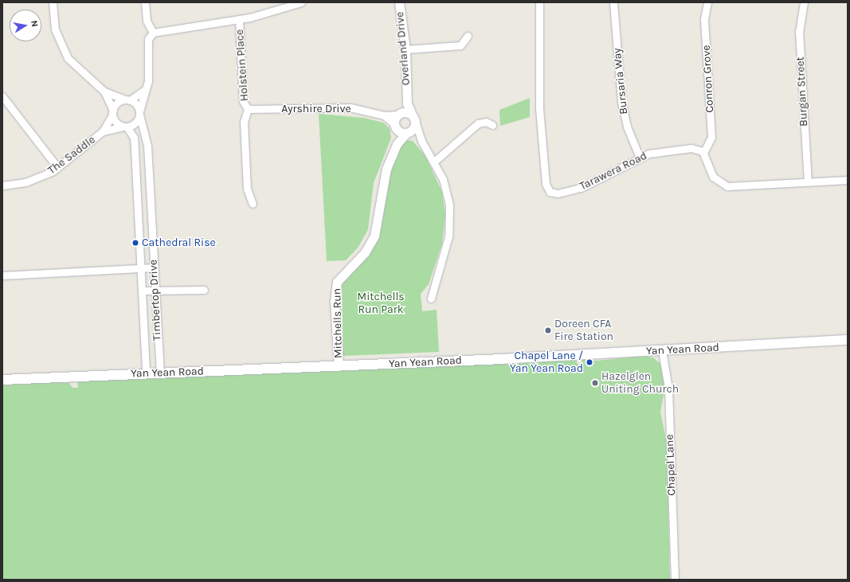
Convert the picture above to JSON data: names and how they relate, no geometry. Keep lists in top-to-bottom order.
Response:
{
  "streets": {
    "main road": ["Yan Yean Road"],
    "street": [
      "Overland Drive",
      "Holstein Place",
      "Conron Grove",
      "Bursaria Way",
      "Burgan Street",
      "Ayrshire Drive",
      "The Saddle",
      "Tarawera Road",
      "Timbertop Drive",
      "Mitchells Run",
      "Chapel Lane"
    ]
  },
  "crossings": [
    ["Overland Drive", "Ayrshire Drive"],
    ["Overland Drive", "Mitchells Run"],
    ["Holstein Place", "Ayrshire Drive"],
    ["Conron Grove", "Tarawera Road"],
    ["Bursaria Way", "Tarawera Road"],
    ["Ayrshire Drive", "Mitchells Run"],
    ["The Saddle", "Timbertop Drive"],
    ["Timbertop Drive", "Yan Yean Road"],
    ["Mitchells Run", "Yan Yean Road"],
    ["Yan Yean Road", "Chapel Lane"]
  ],
  "parks": ["Mitchells Run Park"],
  "places": [
    "Cathedral Rise",
    "Doreen CFA Fire Station",
    "Chapel Lane / Yan Yean Road",
    "Hazelglen Uniting Church"
  ],
  "north": "right"
}
